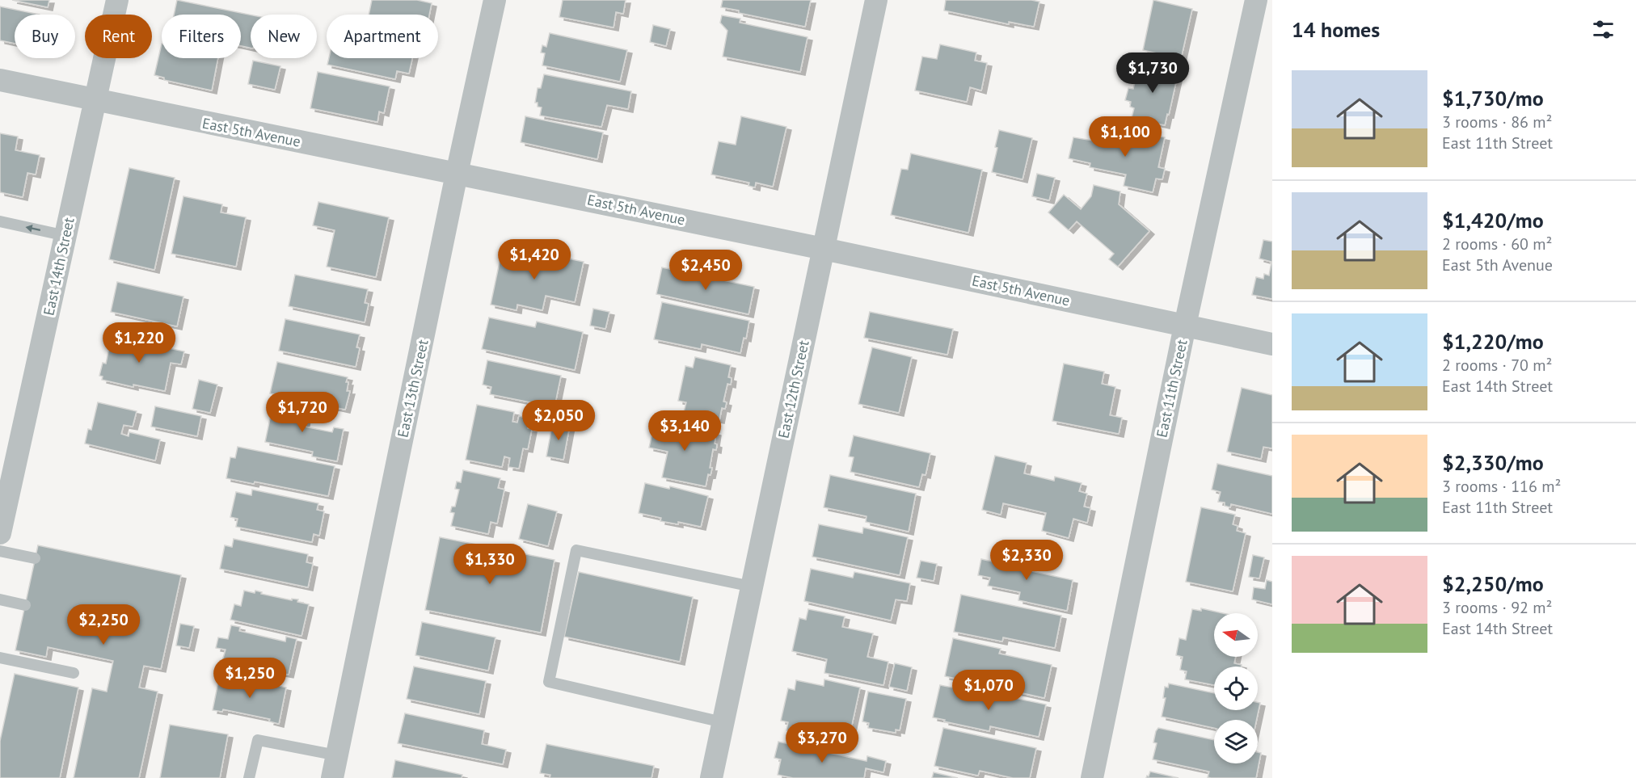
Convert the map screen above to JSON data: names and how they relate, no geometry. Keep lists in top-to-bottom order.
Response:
{
  "streets": {
    "street": [
      "East 5th Avenue",
      "East 14th Street",
      "East 13th Street",
      "East 11th Street",
      "East 12th Street"
    ]
  },
  "crossings": [
    ["East 5th Avenue", "East 14th Street"],
    ["East 5th Avenue", "East 13th Street"],
    ["East 5th Avenue", "East 11th Street"],
    ["East 5th Avenue", "East 12th Street"]
  ],
  "north": "left",
  "page": {
    "heading": "14 homes",
    "chip": [
      "Buy",
      "Rent",
      "Filters",
      "New",
      "Apartment"
    ],
    "price": [
      "$1,730",
      "$1,100",
      "$1,420",
      "$2,450",
      "$1,220",
      "$1,720",
      "$2,050",
      "$3,140",
      "$2,330",
      "$1,330",
      "$2,250",
      "$1,250",
      "$1,070",
      "$3,270"
    ],
    "list": [
      {
        "name": "$1,730/mo",
        "note": "3 rooms · 86 m² · East 11th Street"
      },
      {
        "name": "$1,420/mo",
        "note": "2 rooms · 60 m² · East 5th Avenue"
      },
      {
        "name": "$1,220/mo",
        "note": "2 rooms · 70 m² · East 14th Street"
      },
      {
        "name": "$2,330/mo",
        "note": "3 rooms · 116 m² · East 11th Street"
      },
      {
        "name": "$2,250/mo",
        "note": "3 rooms · 92 m² · East 14th Street"
      }
    ]
  }
}
